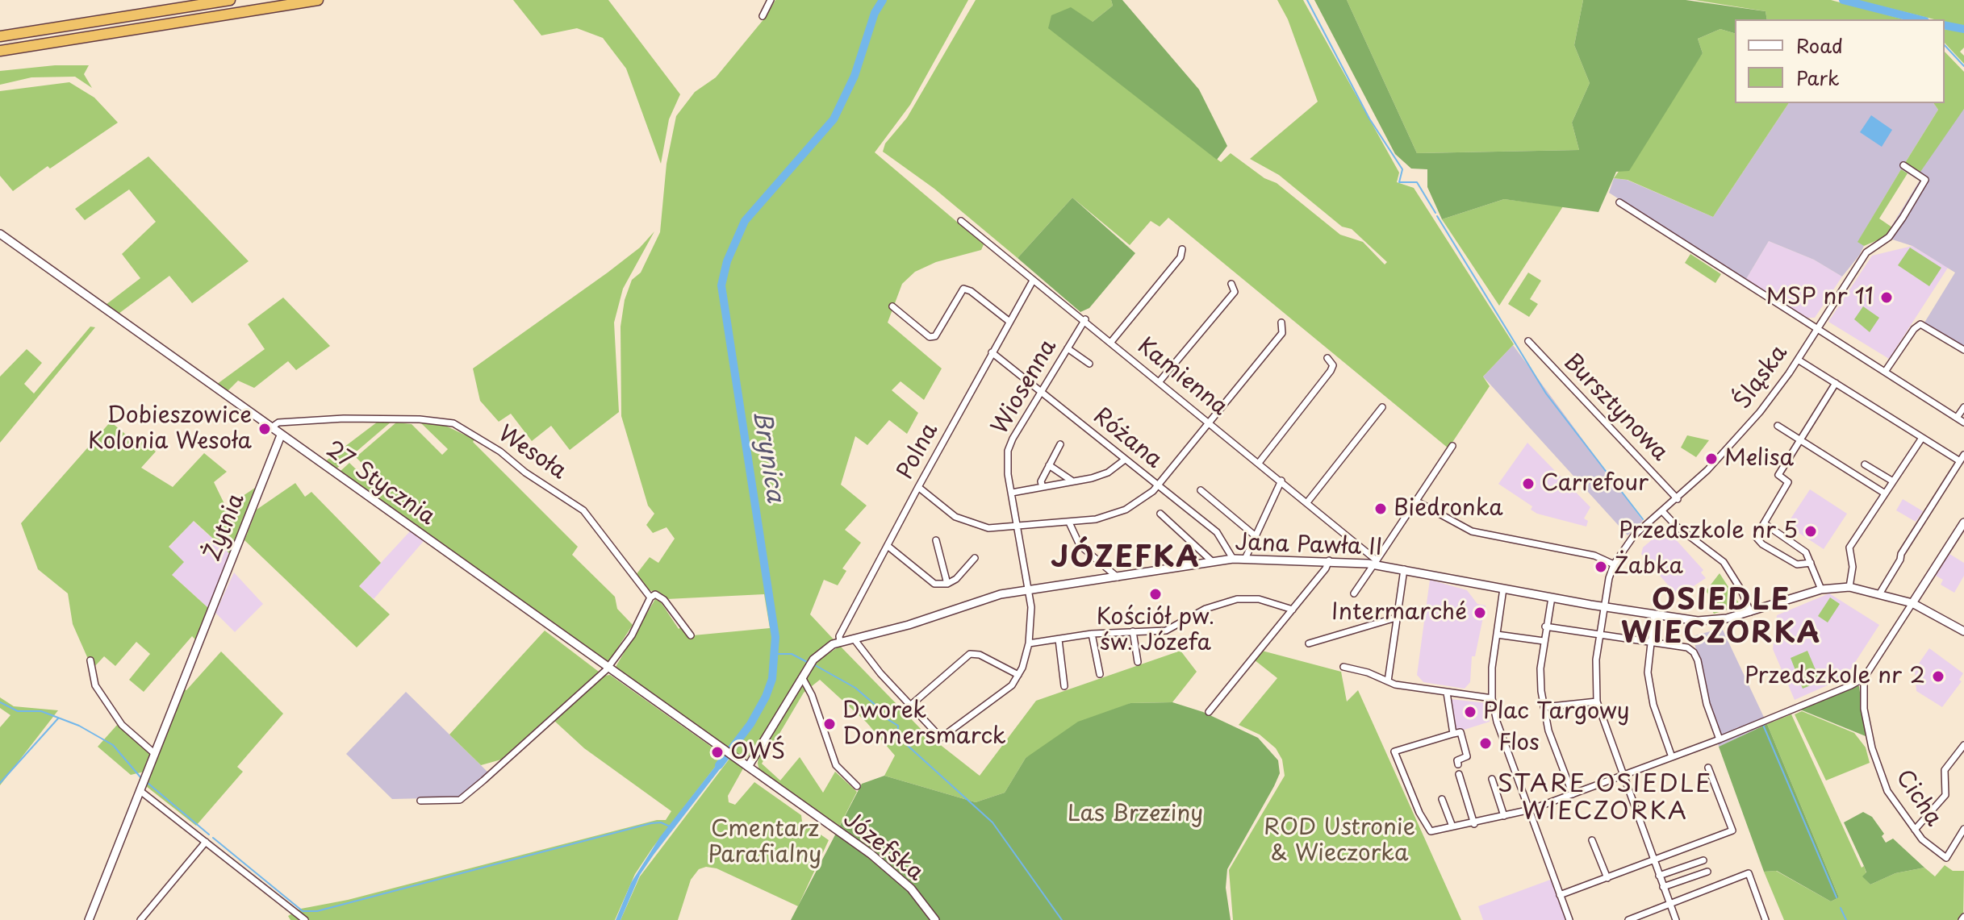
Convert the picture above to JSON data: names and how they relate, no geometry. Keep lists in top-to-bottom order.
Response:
{
  "streets": {
    "street": [
      "Kamienna",
      "Śląska",
      "Wiosenna",
      "Bursztynowa",
      "Różana",
      "Polna",
      "Wesoła",
      "27 Stycznia",
      "Żytnia",
      "Jana Pawła II",
      "Cicha",
      "Józefska"
    ]
  },
  "crossings": [
    ["Kamienna", "Wiosenna"],
    ["Kamienna", "Polna"],
    ["Kamienna", "Jana Pawła II"],
    ["Śląska", "Bursztynowa"],
    ["Śląska", "Jana Pawła II"],
    ["Wiosenna", "Różana"],
    ["Wiosenna", "Jana Pawła II"],
    ["Różana", "Polna"],
    ["Różana", "Jana Pawła II"],
    ["Polna", "Jana Pawła II"],
    ["Wesoła", "27 Stycznia"],
    ["27 Stycznia", "Żytnia"],
    ["27 Stycznia", "Józefska"],
    ["Jana Pawła II", "Józefska"]
  ],
  "districts": ["JÓZEFKA", "OSIEDLE WIECZORKA", "STARE OSIEDLE WIECZORKA"],
  "water": ["Brynica"],
  "parks": ["Las Brzeziny", "ROD Ustronie & Wieczorka", "Cmentarz Parafialny"],
  "places": [
    "MSP nr 11",
    "Dobieszowice Kolonia Wesoła",
    "Melisa",
    "Carrefour",
    "Biedronka",
    "Przedszkole nr 5",
    "Żabka",
    "Kościół pw. św. Józefa",
    "Intermarché",
    "Przedszkole nr 2",
    "Plac Targowy",
    "Dworek Donnersmarck",
    "Flos",
    "OWŚ"
  ],
  "legend": ["Road", "Park"]
}
